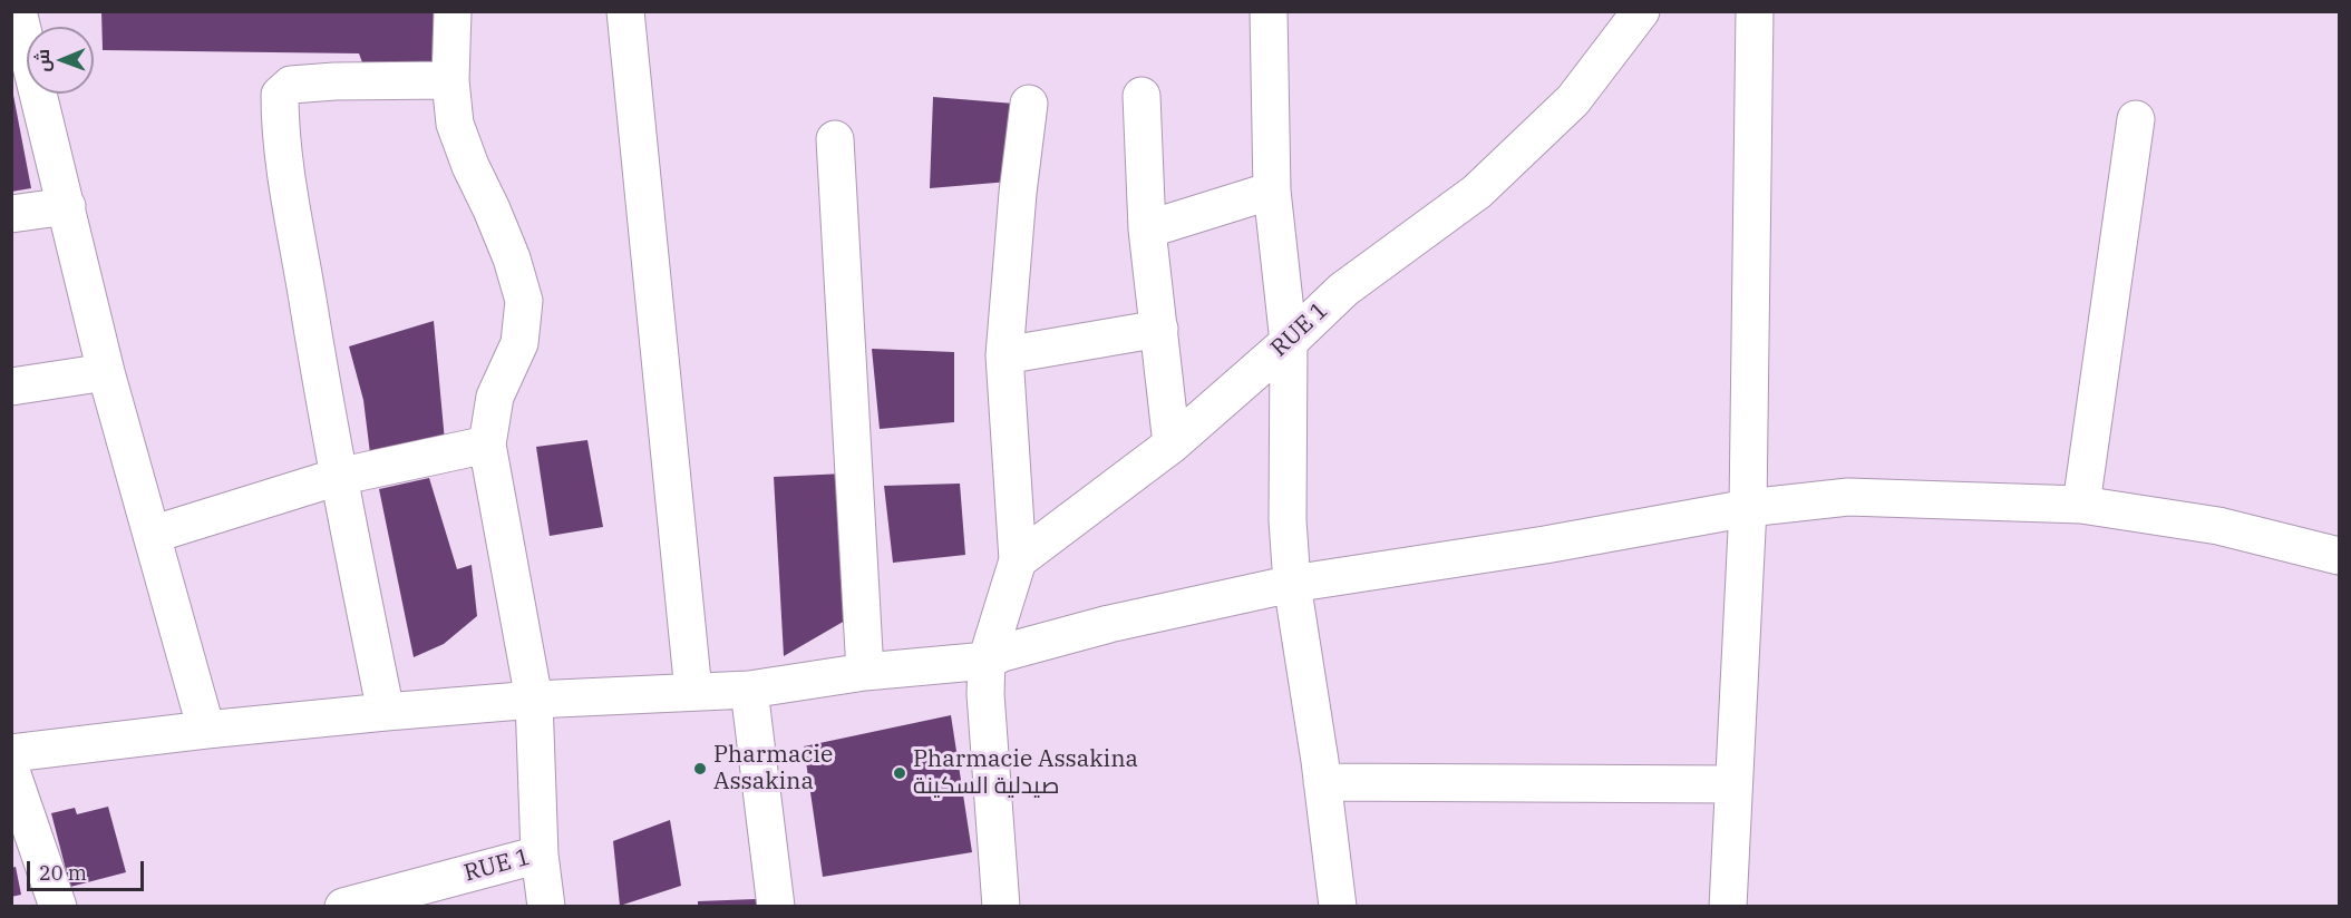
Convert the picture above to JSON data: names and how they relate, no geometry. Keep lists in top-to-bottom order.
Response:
{
  "streets": {
    "street": ["RUE 1"]
  },
  "places": ["Pharmacie Assakina", "Pharmacie Assakina صيدلية السكينة"],
  "scale_bar": "20 m",
  "north": "left"
}
